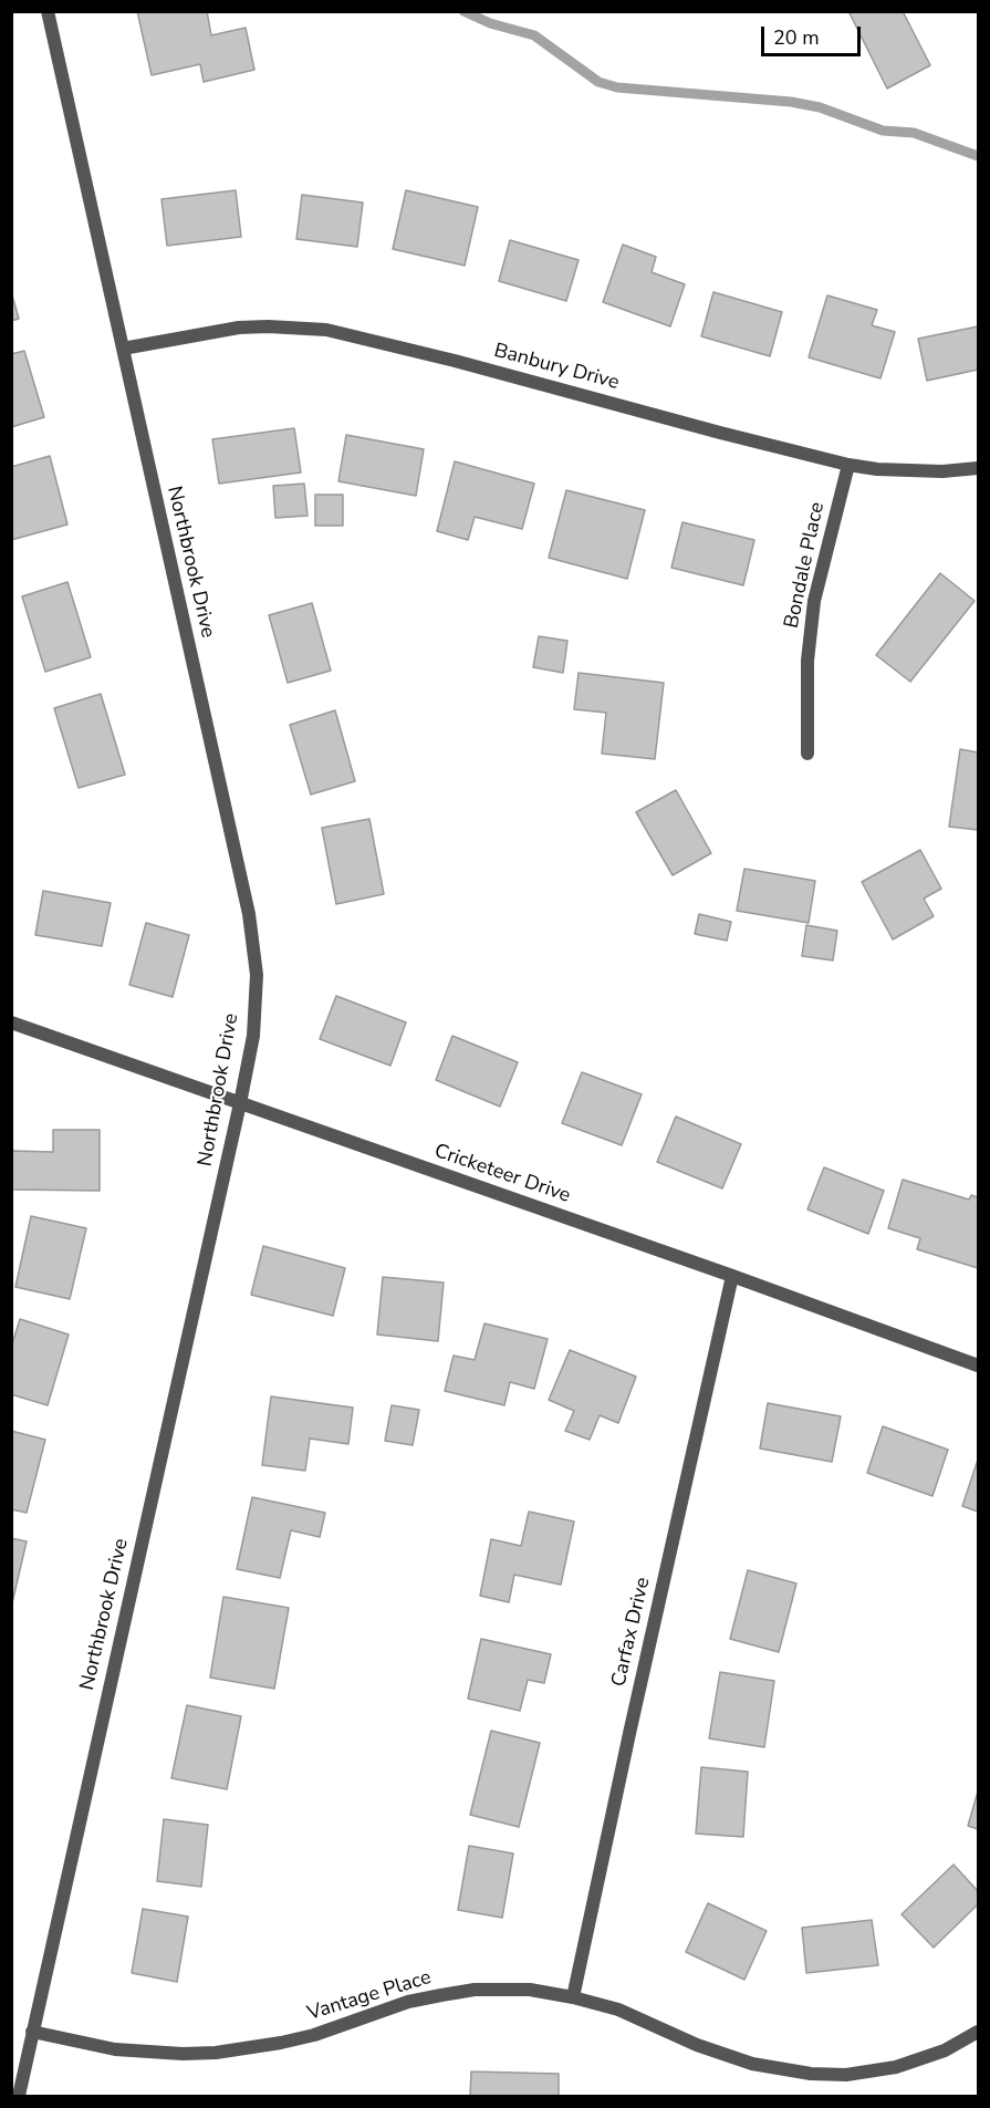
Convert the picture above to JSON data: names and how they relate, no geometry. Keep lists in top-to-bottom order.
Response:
{
  "streets": {
    "street": [
      "Banbury Drive",
      "Northbrook Drive",
      "Bondale Place",
      "Cricketeer Drive",
      "Carfax Drive",
      "Vantage Place"
    ]
  },
  "crossings": [
    ["Banbury Drive", "Northbrook Drive"],
    ["Banbury Drive", "Bondale Place"],
    ["Northbrook Drive", "Cricketeer Drive"],
    ["Northbrook Drive", "Vantage Place"],
    ["Cricketeer Drive", "Carfax Drive"],
    ["Carfax Drive", "Vantage Place"]
  ],
  "scale_bar": "20 m"
}
